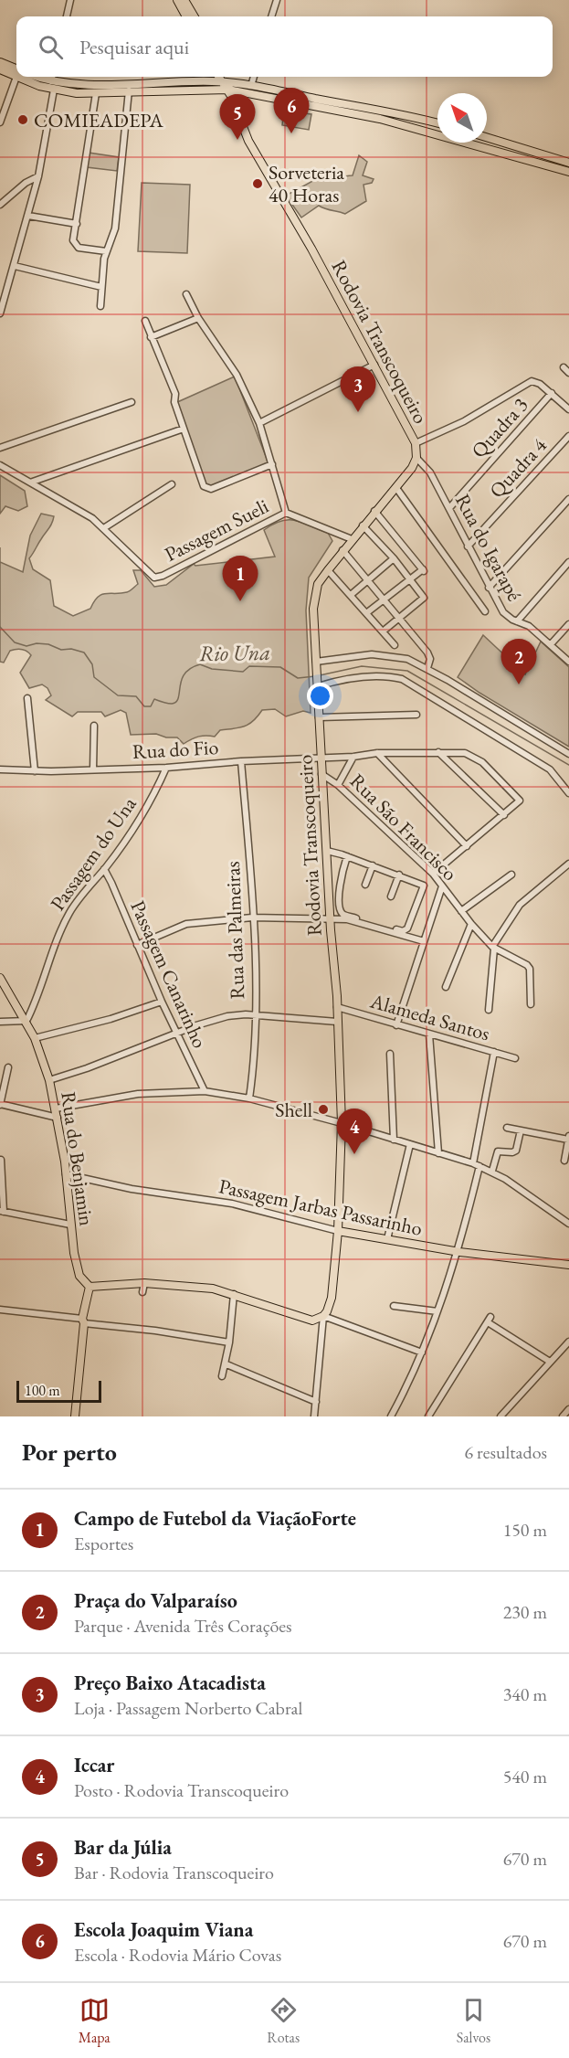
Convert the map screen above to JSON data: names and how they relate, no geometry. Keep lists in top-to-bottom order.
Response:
{
  "streets": {
    "main road": ["Rodovia Transcoqueiro", "Rua do Benjamin", "Passagem Jarbas Passarinho"],
    "street": [
      "Quadra 3",
      "Quadra 4",
      "Passagem Sueli",
      "Rua do Igarapé",
      "Rua do Fio",
      "Rua São Francisco",
      "Passagem do Una",
      "Rua das Palmeiras",
      "Passagem Canarinho",
      "Alameda Santos"
    ]
  },
  "crossings": [
    ["Rodovia Transcoqueiro", "Passagem Sueli"],
    ["Rodovia Transcoqueiro", "Rua do Igarapé"],
    ["Rodovia Transcoqueiro", "Rua do Fio"],
    ["Rodovia Transcoqueiro", "Rua São Francisco"],
    ["Rodovia Transcoqueiro", "Alameda Santos"],
    ["Rodovia Transcoqueiro", "Passagem Jarbas Passarinho"],
    ["Quadra 3", "Rua do Igarapé"],
    ["Quadra 4", "Rua do Igarapé"],
    ["Rua do Fio", "Passagem do Una"],
    ["Rua do Fio", "Rua das Palmeiras"],
    ["Passagem do Una", "Passagem Canarinho"],
    ["Passagem do Una", "Rua do Benjamin"],
    ["Rua do Benjamin", "Passagem Jarbas Passarinho"]
  ],
  "water": ["Rio Una"],
  "places": ["COMIEADEPA", "Sorveteria 40 Horas", "Shell"],
  "scale_bar": "100 m",
  "north": "top left",
  "page": {
    "search": "Pesquisar aqui",
    "pins": [
      "6",
      "5",
      "3",
      "1",
      "2",
      "4"
    ],
    "scale": "100 m",
    "heading": ["Por perto", "6 resultados"],
    "list": [
      {
        "mark": "1",
        "name": "Campo de Futebol da ViaçãoForte",
        "note": "Esportes",
        "value": "150 m"
      },
      {
        "mark": "2",
        "name": "Praça do Valparaíso",
        "note": "Parque · Avenida Três Corações",
        "value": "230 m"
      },
      {
        "mark": "3",
        "name": "Preço Baixo Atacadista",
        "note": "Loja · Passagem Norberto Cabral",
        "value": "340 m"
      },
      {
        "mark": "4",
        "name": "Iccar",
        "note": "Posto · Rodovia Transcoqueiro",
        "value": "540 m"
      },
      {
        "mark": "5",
        "name": "Bar da Júlia",
        "note": "Bar · Rodovia Transcoqueiro",
        "value": "670 m"
      },
      {
        "mark": "6",
        "name": "Escola Joaquim Viana",
        "note": "Escola · Rodovia Mário Covas",
        "value": "670 m"
      }
    ],
    "nav": ["Mapa", "Rotas", "Salvos"]
  }
}
